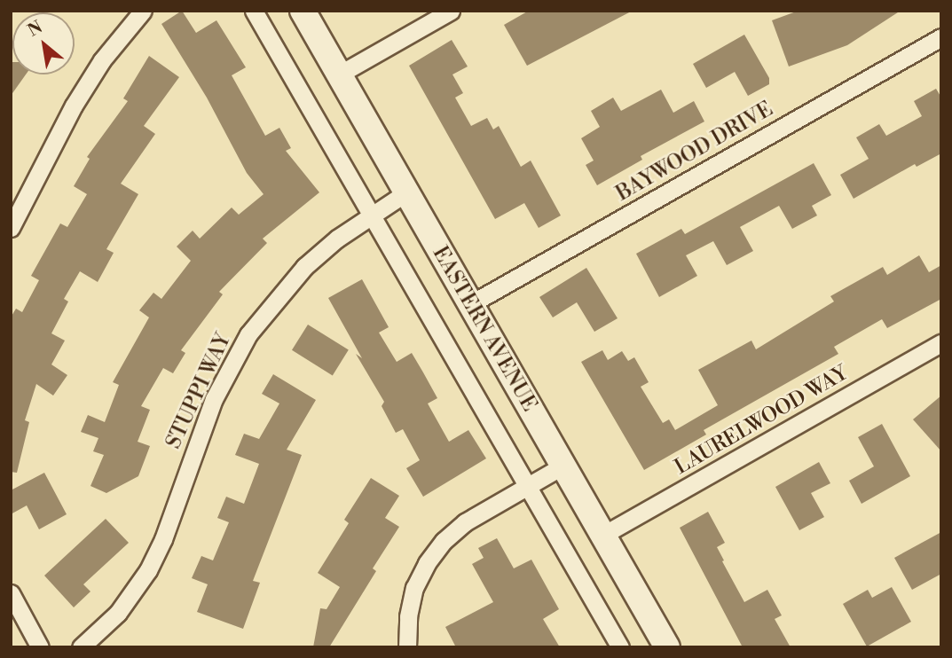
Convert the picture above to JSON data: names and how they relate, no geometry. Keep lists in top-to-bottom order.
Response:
{
  "streets": {
    "main road": ["EASTERN AVENUE"],
    "street": ["BAYWOOD DRIVE", "STUPPI WAY", "LAURELWOOD WAY"]
  },
  "crossings": [
    ["BAYWOOD DRIVE", "EASTERN AVENUE"],
    ["EASTERN AVENUE", "STUPPI WAY"],
    ["EASTERN AVENUE", "LAURELWOOD WAY"]
  ],
  "north": "top left"
}
